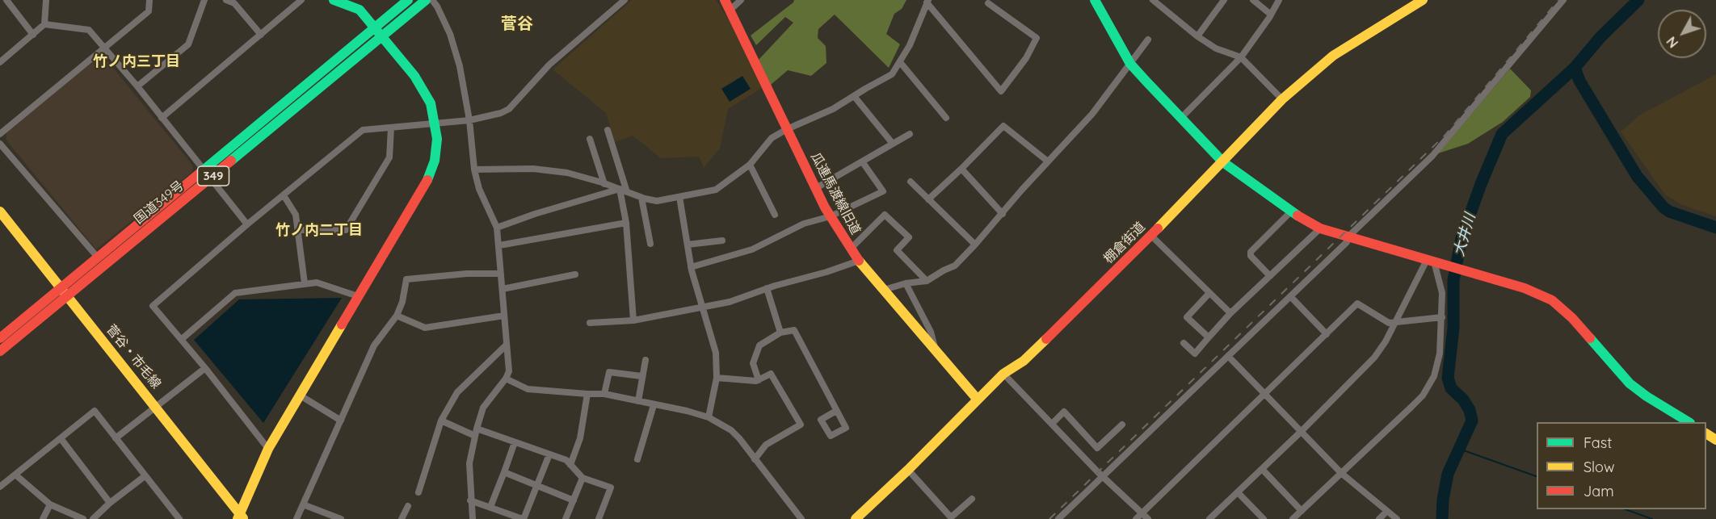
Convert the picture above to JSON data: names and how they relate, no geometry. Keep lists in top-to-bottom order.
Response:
{
  "streets": {
    "main road": [
      "349",
      "瓜連馬渡線旧道",
      "国道349号",
      "棚倉街道",
      "菅谷・市毛線"
    ]
  },
  "crossings": [
    ["瓜連馬渡線旧道", "棚倉街道"],
    ["国道349号", "菅谷・市毛線"]
  ],
  "districts": ["菅谷", "竹ノ内三丁目", "竹ノ内二丁目"],
  "water": ["大井川"],
  "legend": ["Fast", "Slow", "Jam"],
  "north": "bottom left"
}
